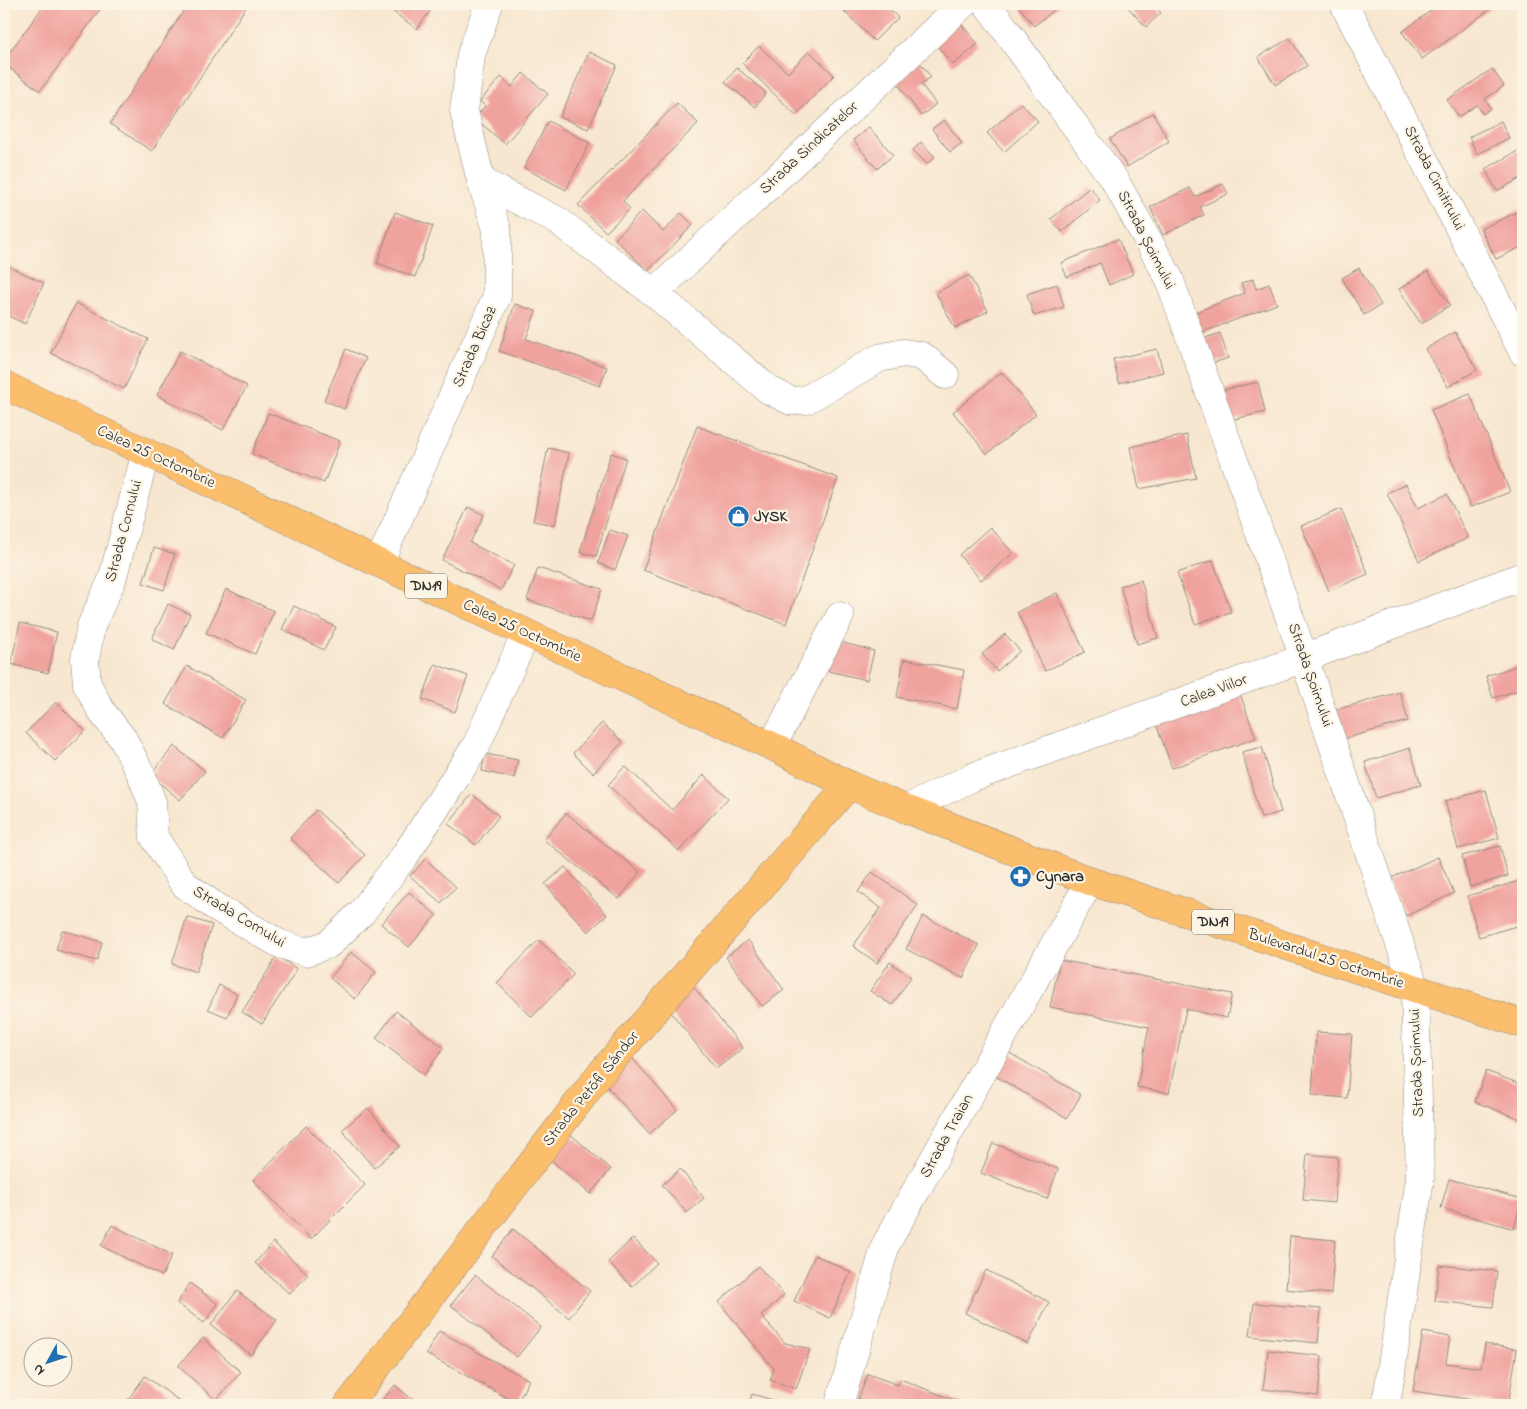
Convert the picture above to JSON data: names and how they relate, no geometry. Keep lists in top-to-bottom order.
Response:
{
  "streets": {
    "main road": [
      "Calea 25 Octombrie",
      "DN19",
      "Bulevardul 25 Octombrie",
      "Strada Petőfi Sándor"
    ],
    "street": [
      "Strada Sindicatelor",
      "Strada Cimitirului",
      "Strada Șoimului",
      "Strada Bicaz",
      "Strada Cornului",
      "Calea Viilor",
      "Strada Traian"
    ]
  },
  "crossings": [
    ["Strada Șoimului", "Calea Viilor"],
    ["Strada Șoimului", "Bulevardul 25 Octombrie"],
    ["Strada Bicaz", "Calea 25 Octombrie"],
    ["Calea 25 Octombrie", "Strada Cornului"],
    ["Calea 25 Octombrie", "Calea Viilor"],
    ["Calea 25 Octombrie", "Bulevardul 25 Octombrie"],
    ["Calea 25 Octombrie", "Strada Petőfi Sándor"],
    ["Calea Viilor", "Bulevardul 25 Octombrie"],
    ["Bulevardul 25 Octombrie", "Strada Traian"]
  ],
  "places": {
    "shop": ["JYSK"],
    "pharmacy": ["Cynara"]
  },
  "north": "bottom left"
}
